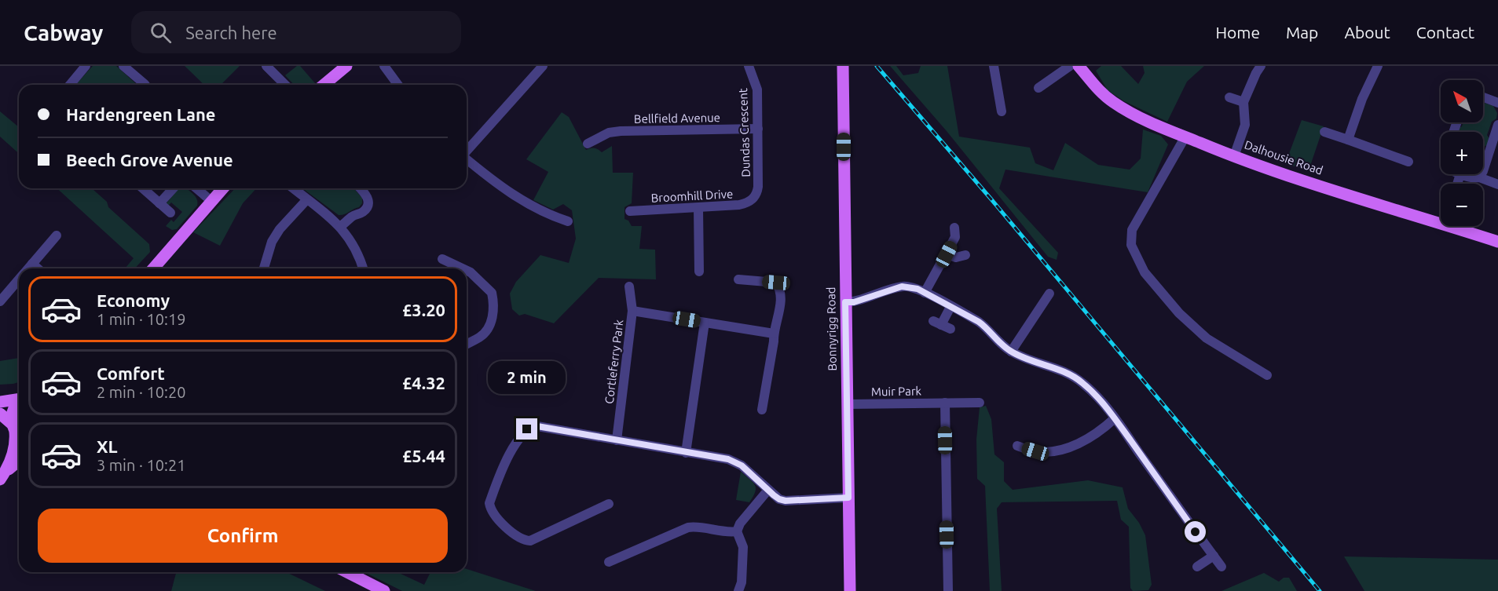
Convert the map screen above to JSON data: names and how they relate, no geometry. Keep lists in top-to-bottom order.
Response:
{
  "streets": {
    "main road": ["Dalhousie Road", "Bonnyrigg Road"],
    "street": [
      "Bellfield Avenue",
      "Dundas Crescent",
      "Broomhill Drive",
      "Cortleferry Park",
      "Muir Park"
    ]
  },
  "crossings": [
    ["Bellfield Avenue", "Dundas Crescent"],
    ["Dundas Crescent", "Broomhill Drive"],
    ["Bonnyrigg Road", "Muir Park"]
  ],
  "north": "top left",
  "page": {
    "header": "Cabway",
    "search": "Search here",
    "nav": [
      "Home",
      "Map",
      "About",
      "Contact"
    ],
    "map_buttons": ["+", "−"],
    "banner": ["Hardengreen Lane", "Beech Grove Avenue"],
    "list": [
      {
        "name": "Economy",
        "note": "1 min · 10:19",
        "value": "£3.20"
      },
      {
        "name": "Comfort",
        "note": "2 min · 10:20",
        "value": "£4.32"
      },
      {
        "name": "XL",
        "note": "3 min · 10:21",
        "value": "£5.44"
      }
    ],
    "bubble": "2 min",
    "buttons": "Confirm"
  }
}
